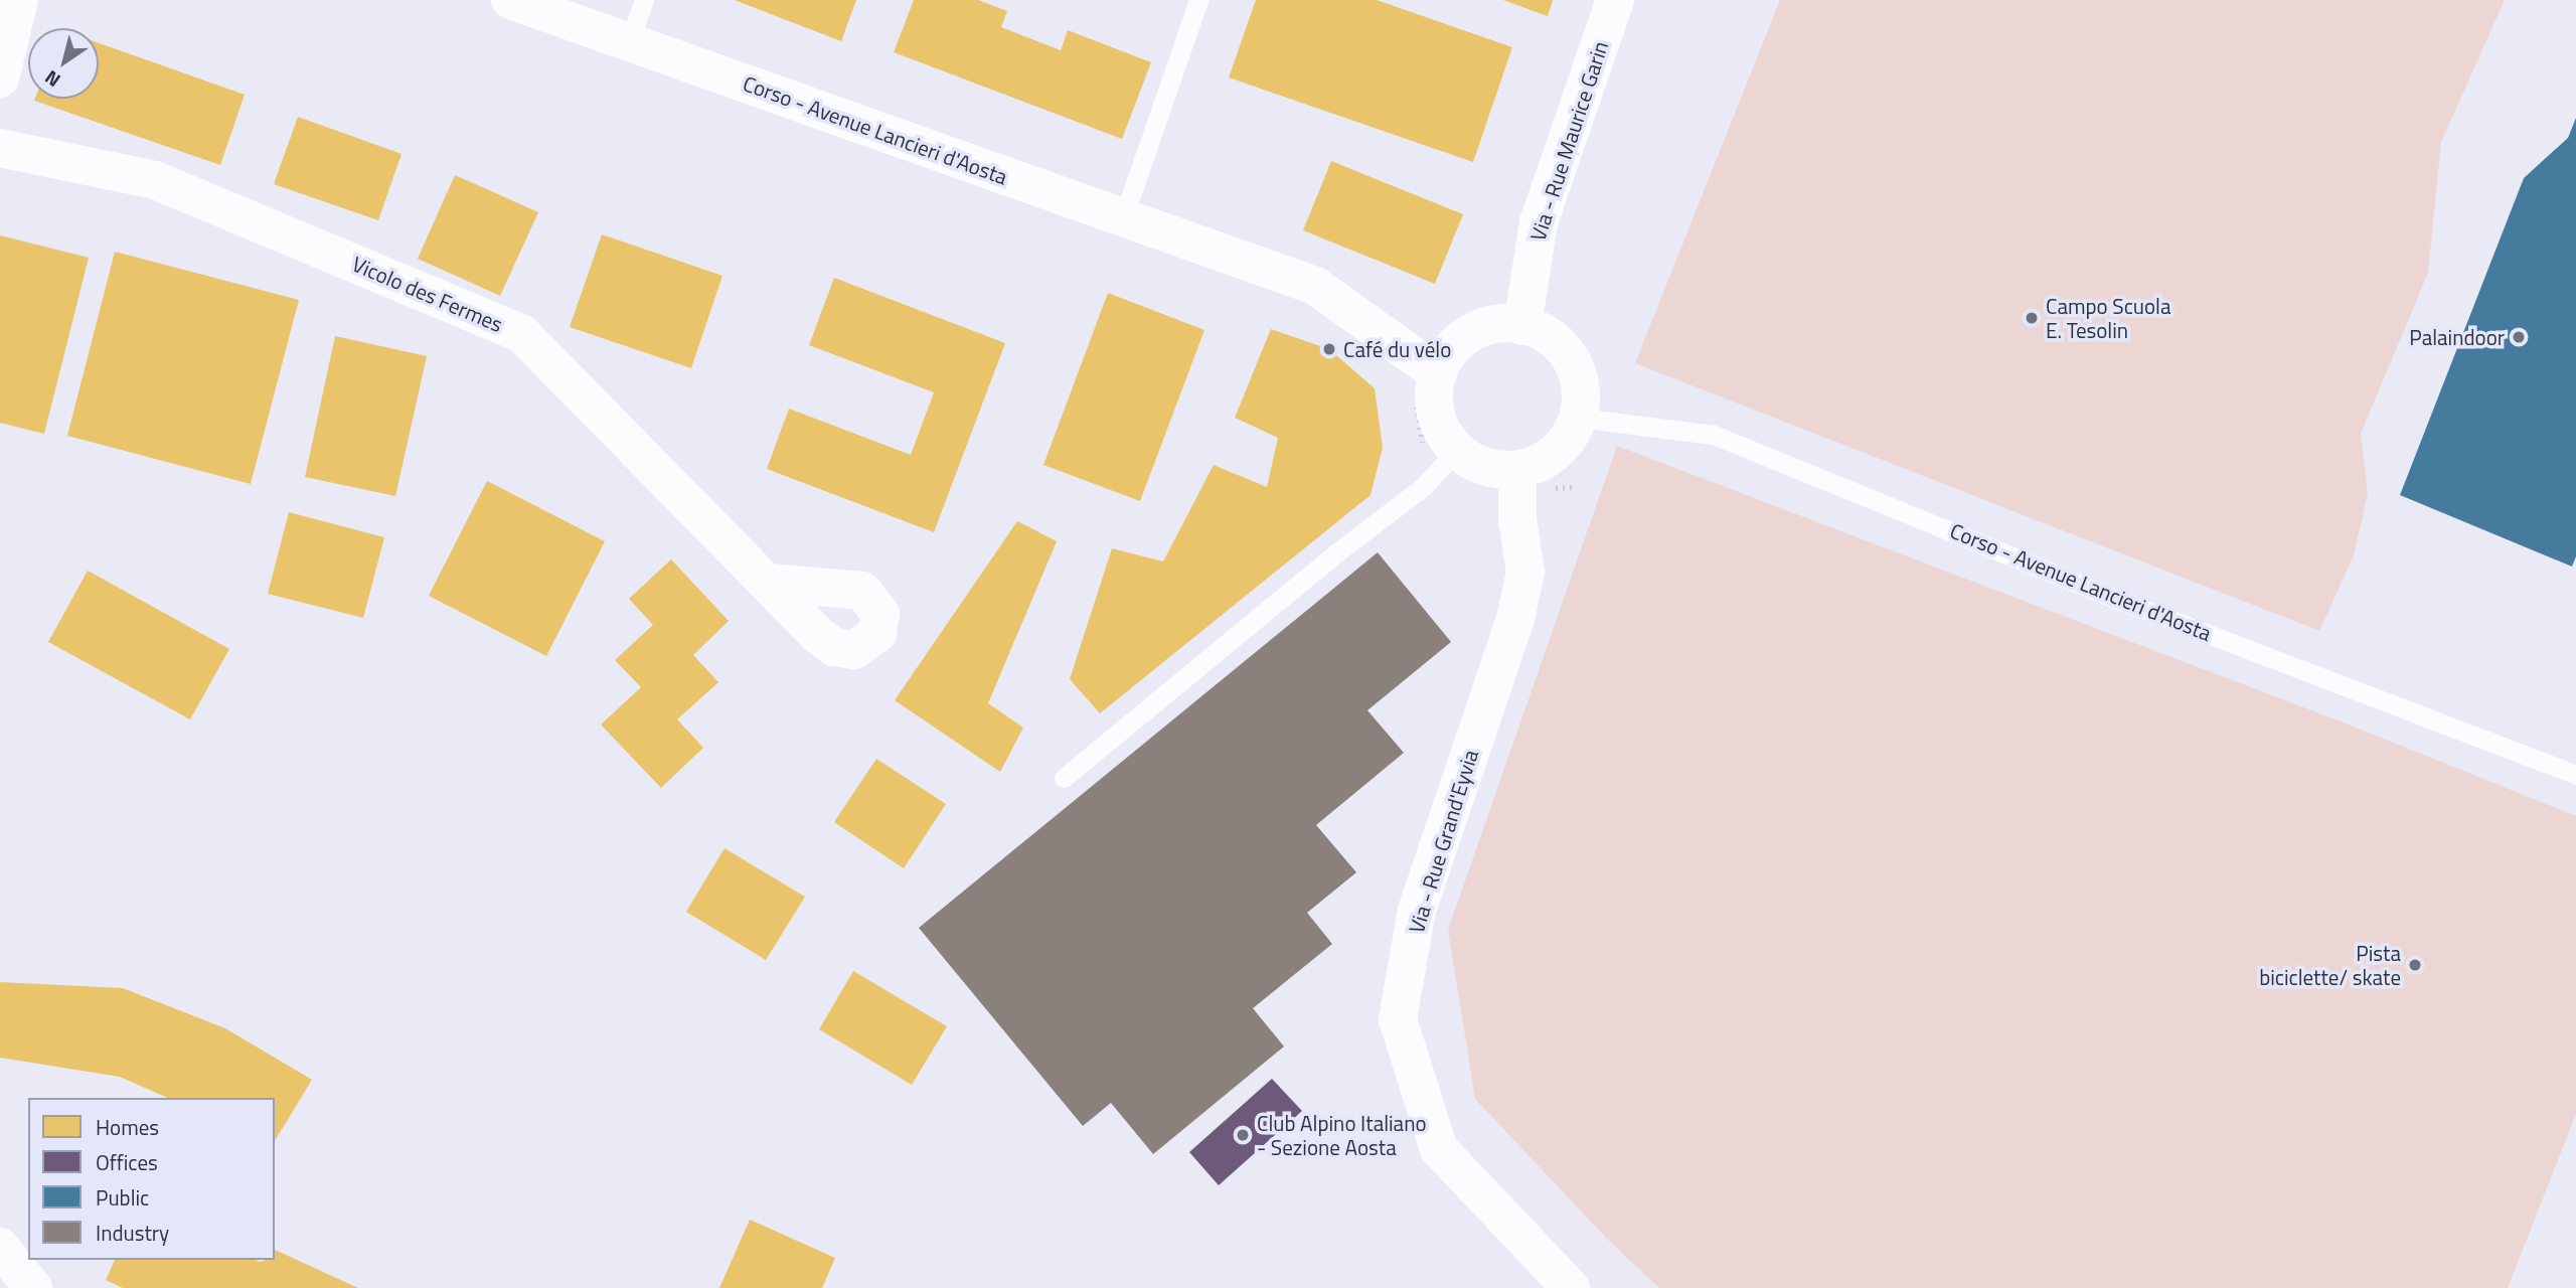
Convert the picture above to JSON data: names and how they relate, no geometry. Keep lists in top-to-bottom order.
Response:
{
  "streets": {
    "street": [
      "Corso - Avenue Lancieri d'Aosta",
      "Via - Rue Maurice Garin",
      "Vicolo des Fermes",
      "Via - Rue Grand'Eyvia"
    ]
  },
  "crossings": [
    ["Corso - Avenue Lancieri d'Aosta", "Via - Rue Maurice Garin"],
    ["Corso - Avenue Lancieri d'Aosta", "Via - Rue Grand'Eyvia"],
    ["Via - Rue Maurice Garin", "Via - Rue Grand'Eyvia"]
  ],
  "places": [
    "Campo Scuola E. Tesolin",
    "Palaindoor",
    "Café du vélo",
    "Pista biciclette/ skate",
    "Club Alpino Italiano - Sezione Aosta"
  ],
  "legend": [
    "Homes",
    "Offices",
    "Public",
    "Industry"
  ],
  "north": "bottom left"
}
